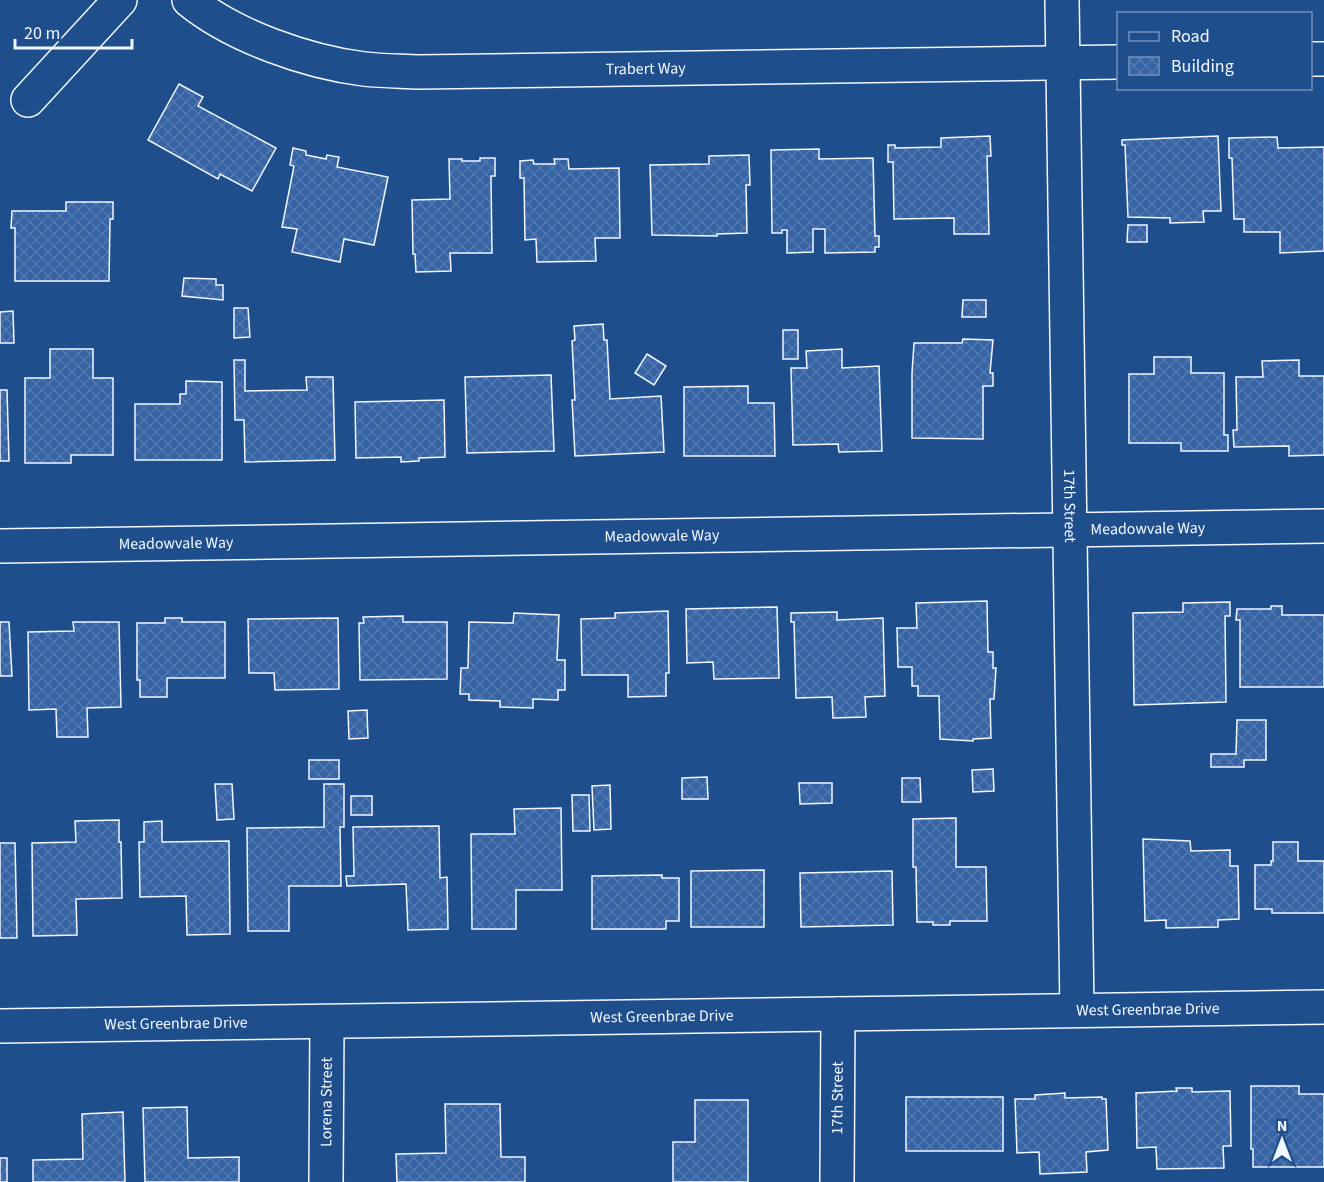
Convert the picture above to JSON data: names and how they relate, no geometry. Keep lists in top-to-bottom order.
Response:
{
  "streets": {
    "street": [
      "Trabert Way",
      "17th Street",
      "Meadowvale Way",
      "West Greenbrae Drive",
      "Lorena Street"
    ]
  },
  "crossings": [
    ["Trabert Way", "17th Street"],
    ["17th Street", "Meadowvale Way"],
    ["17th Street", "West Greenbrae Drive"],
    ["West Greenbrae Drive", "Lorena Street"]
  ],
  "legend": ["Road", "Building"],
  "scale_bar": "20 m",
  "north": "top"
}
